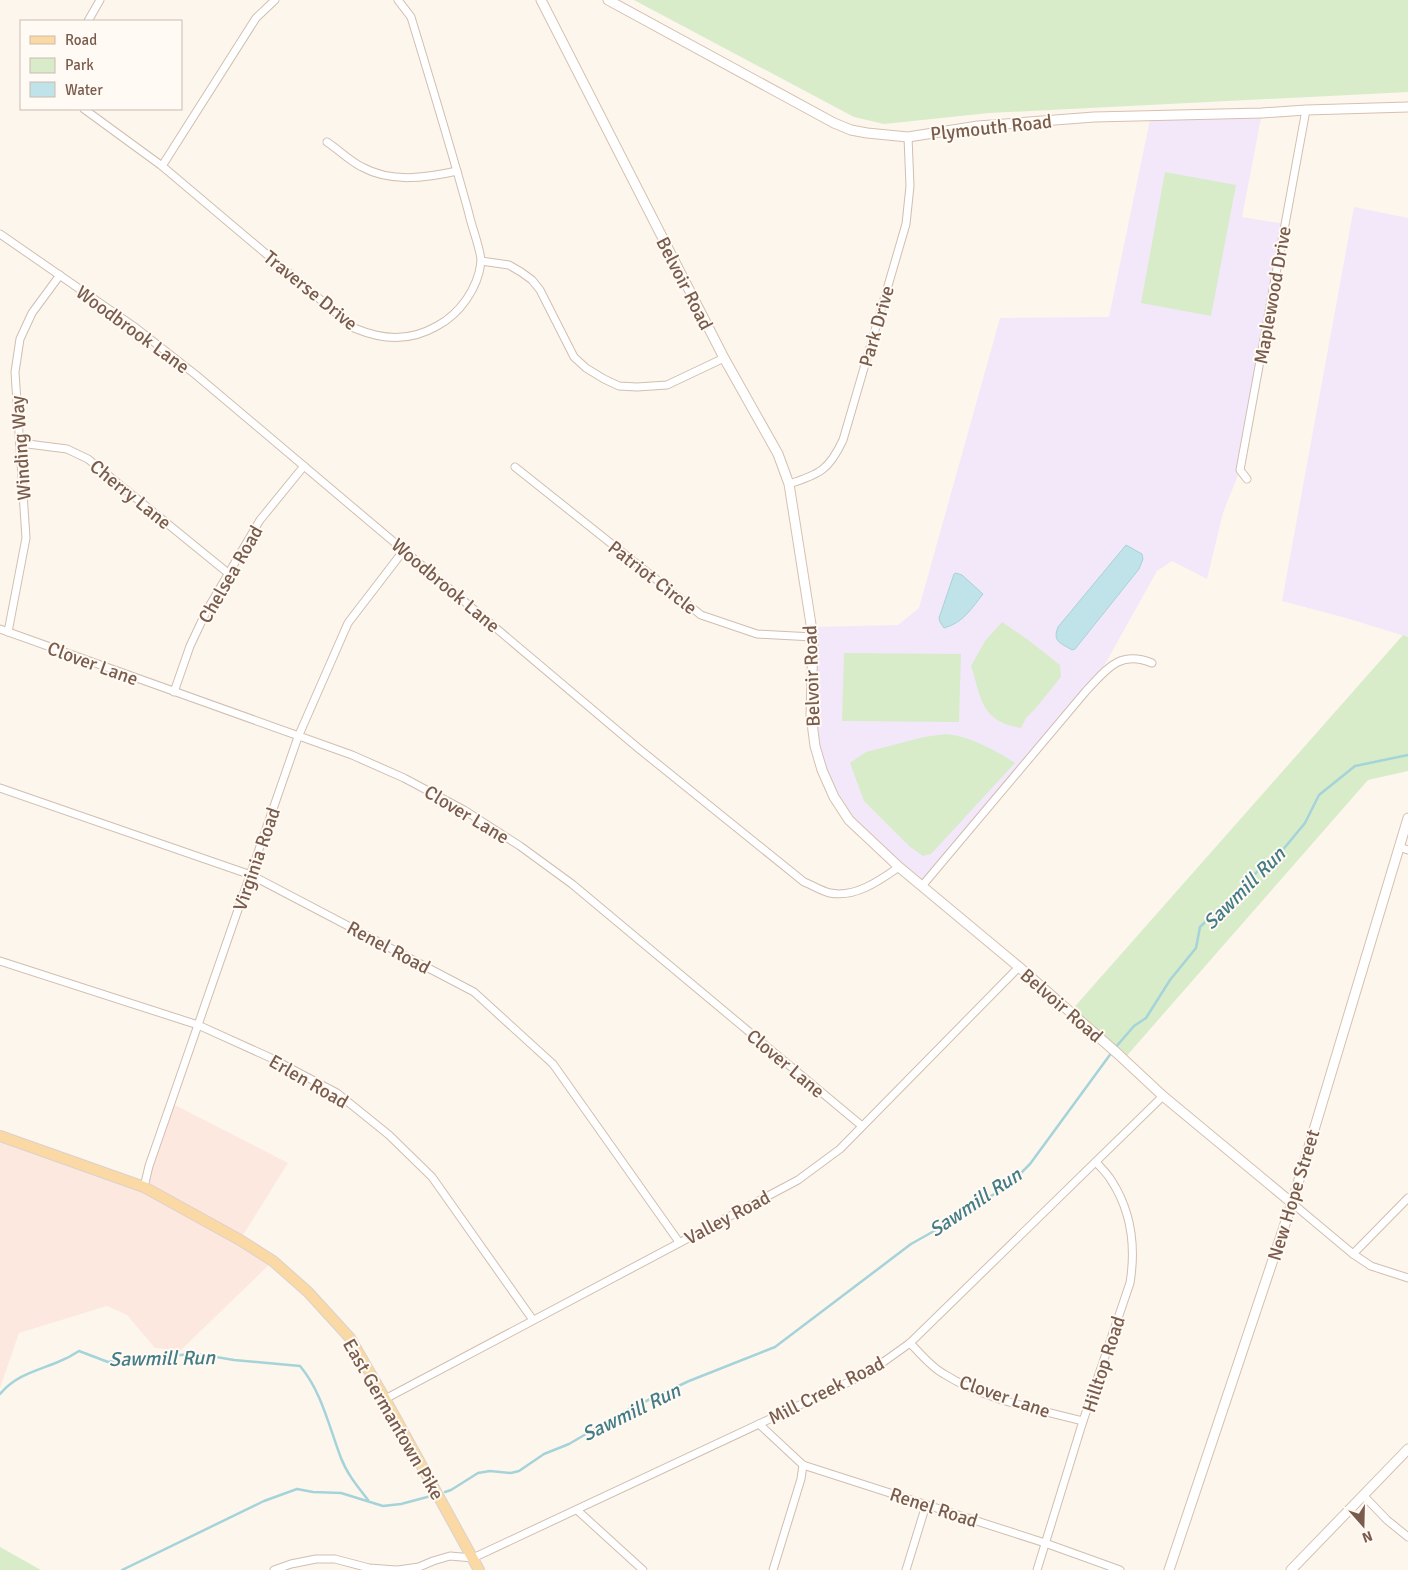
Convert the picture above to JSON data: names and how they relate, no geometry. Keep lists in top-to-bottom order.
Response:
{
  "streets": {
    "main road": ["East Germantown Pike"],
    "street": [
      "Plymouth Road",
      "Belvoir Road",
      "Traverse Drive",
      "Maplewood Drive",
      "Park Drive",
      "Woodbrook Lane",
      "Winding Way",
      "Cherry Lane",
      "Chelsea Road",
      "Patriot Circle",
      "Clover Lane",
      "Virginia Road",
      "Renel Road",
      "Erlen Road",
      "New Hope Street",
      "Valley Road",
      "Hilltop Road",
      "Mill Creek Road"
    ]
  },
  "crossings": [
    ["Plymouth Road", "Maplewood Drive"],
    ["Plymouth Road", "Park Drive"],
    ["Belvoir Road", "Park Drive"],
    ["Belvoir Road", "Woodbrook Lane"],
    ["Belvoir Road", "Patriot Circle"],
    ["Belvoir Road", "New Hope Street"],
    ["Belvoir Road", "Valley Road"],
    ["Belvoir Road", "Mill Creek Road"],
    ["Woodbrook Lane", "Winding Way"],
    ["Woodbrook Lane", "Chelsea Road"],
    ["Woodbrook Lane", "Virginia Road"],
    ["Winding Way", "Cherry Lane"],
    ["Winding Way", "Clover Lane"],
    ["Cherry Lane", "Chelsea Road"],
    ["Chelsea Road", "Clover Lane"],
    ["Clover Lane", "Virginia Road"],
    ["Clover Lane", "Valley Road"],
    ["Clover Lane", "Hilltop Road"],
    ["Clover Lane", "Mill Creek Road"],
    ["Virginia Road", "Renel Road"],
    ["Virginia Road", "Erlen Road"],
    ["Virginia Road", "East Germantown Pike"],
    ["Renel Road", "Valley Road"],
    ["Renel Road", "Hilltop Road"],
    ["Renel Road", "Mill Creek Road"],
    ["Erlen Road", "Valley Road"],
    ["Valley Road", "East Germantown Pike"],
    ["Hilltop Road", "Mill Creek Road"],
    ["Mill Creek Road", "East Germantown Pike"]
  ],
  "water": ["Sawmill Run"],
  "legend": ["Road", "Park", "Water"],
  "north": "bottom"
}
